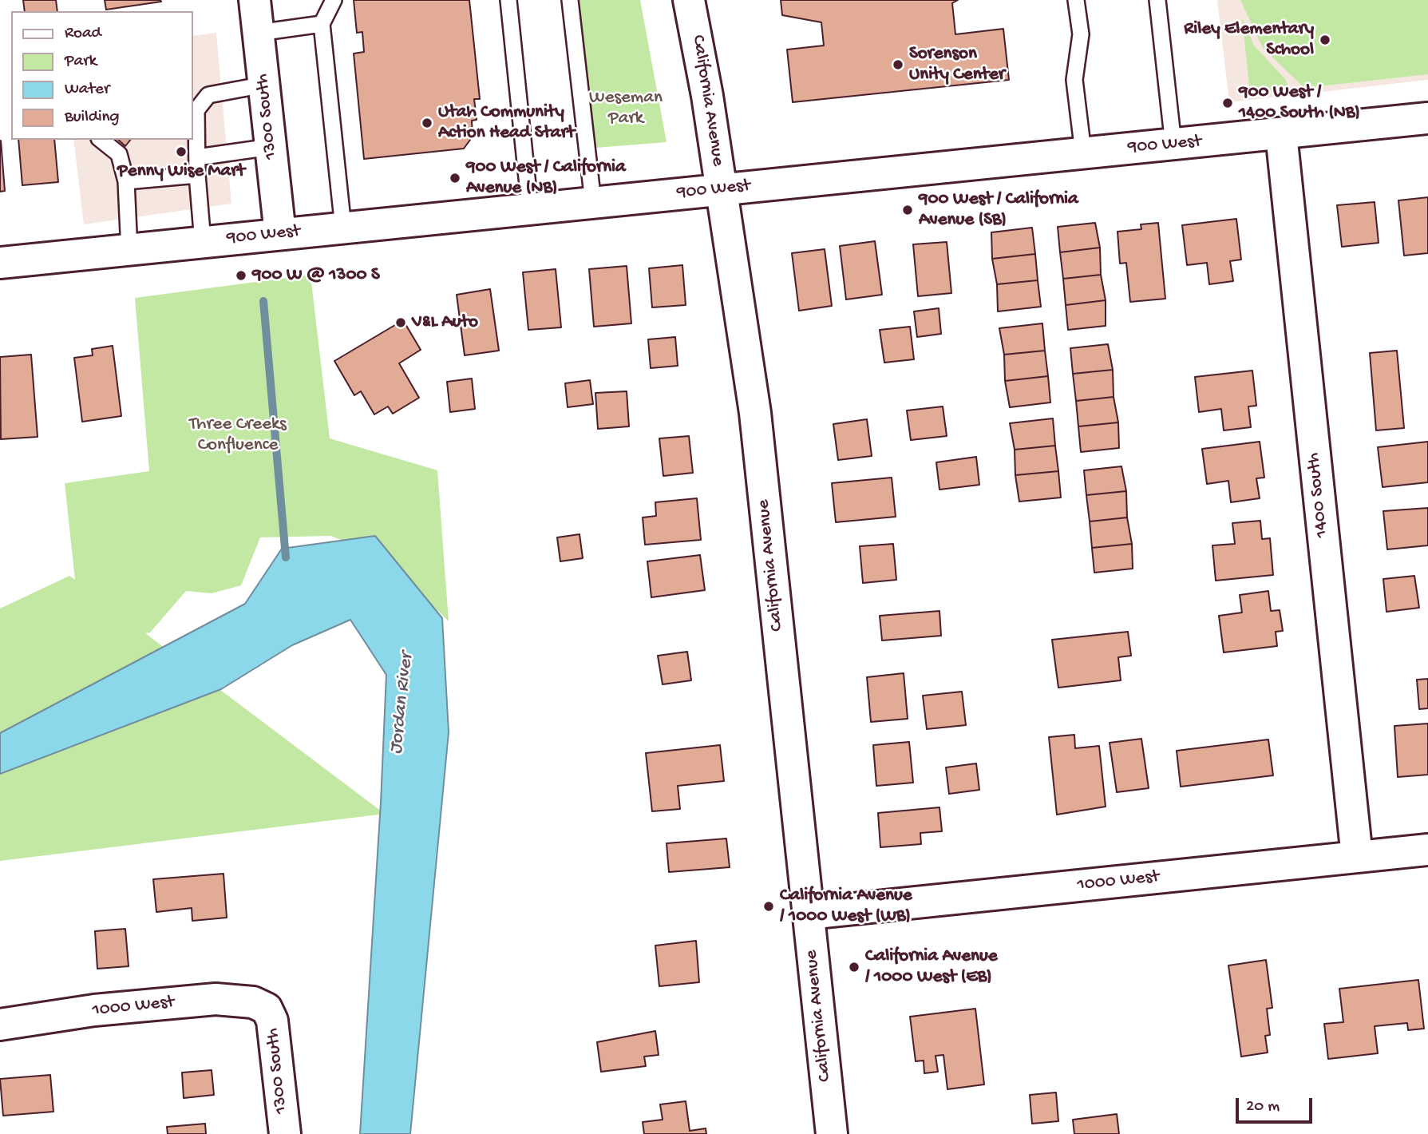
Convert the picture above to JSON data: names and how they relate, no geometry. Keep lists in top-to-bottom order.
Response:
{
  "streets": {
    "main road": [
      "California Avenue",
      "1300 South",
      "900 West",
      "1400 South",
      "1000 West"
    ]
  },
  "crossings": [
    ["California Avenue", "900 West"],
    ["California Avenue", "1000 West"],
    ["1300 South", "900 West"],
    ["1300 South", "1000 West"],
    ["900 West", "1400 South"],
    ["1400 South", "1000 West"]
  ],
  "water": ["Jordan River"],
  "parks": ["Weseman Park", "Three Creeks Confluence"],
  "places": [
    "Riley Elementary School",
    "Sorenson Unity Center",
    "900 West / 1400 South (NB)",
    "Utah Community Action Head Start",
    "Penny Wise Mart",
    "900 West / California Avenue (NB)",
    "900 West / California Avenue (SB)",
    "900 W @ 1300 S",
    "V&L Auto",
    "California Avenue / 1000 West (WB)",
    "California Avenue / 1000 West (EB)"
  ],
  "legend": [
    "Road",
    "Park",
    "Water",
    "Building"
  ],
  "scale_bar": "20 m"
}
